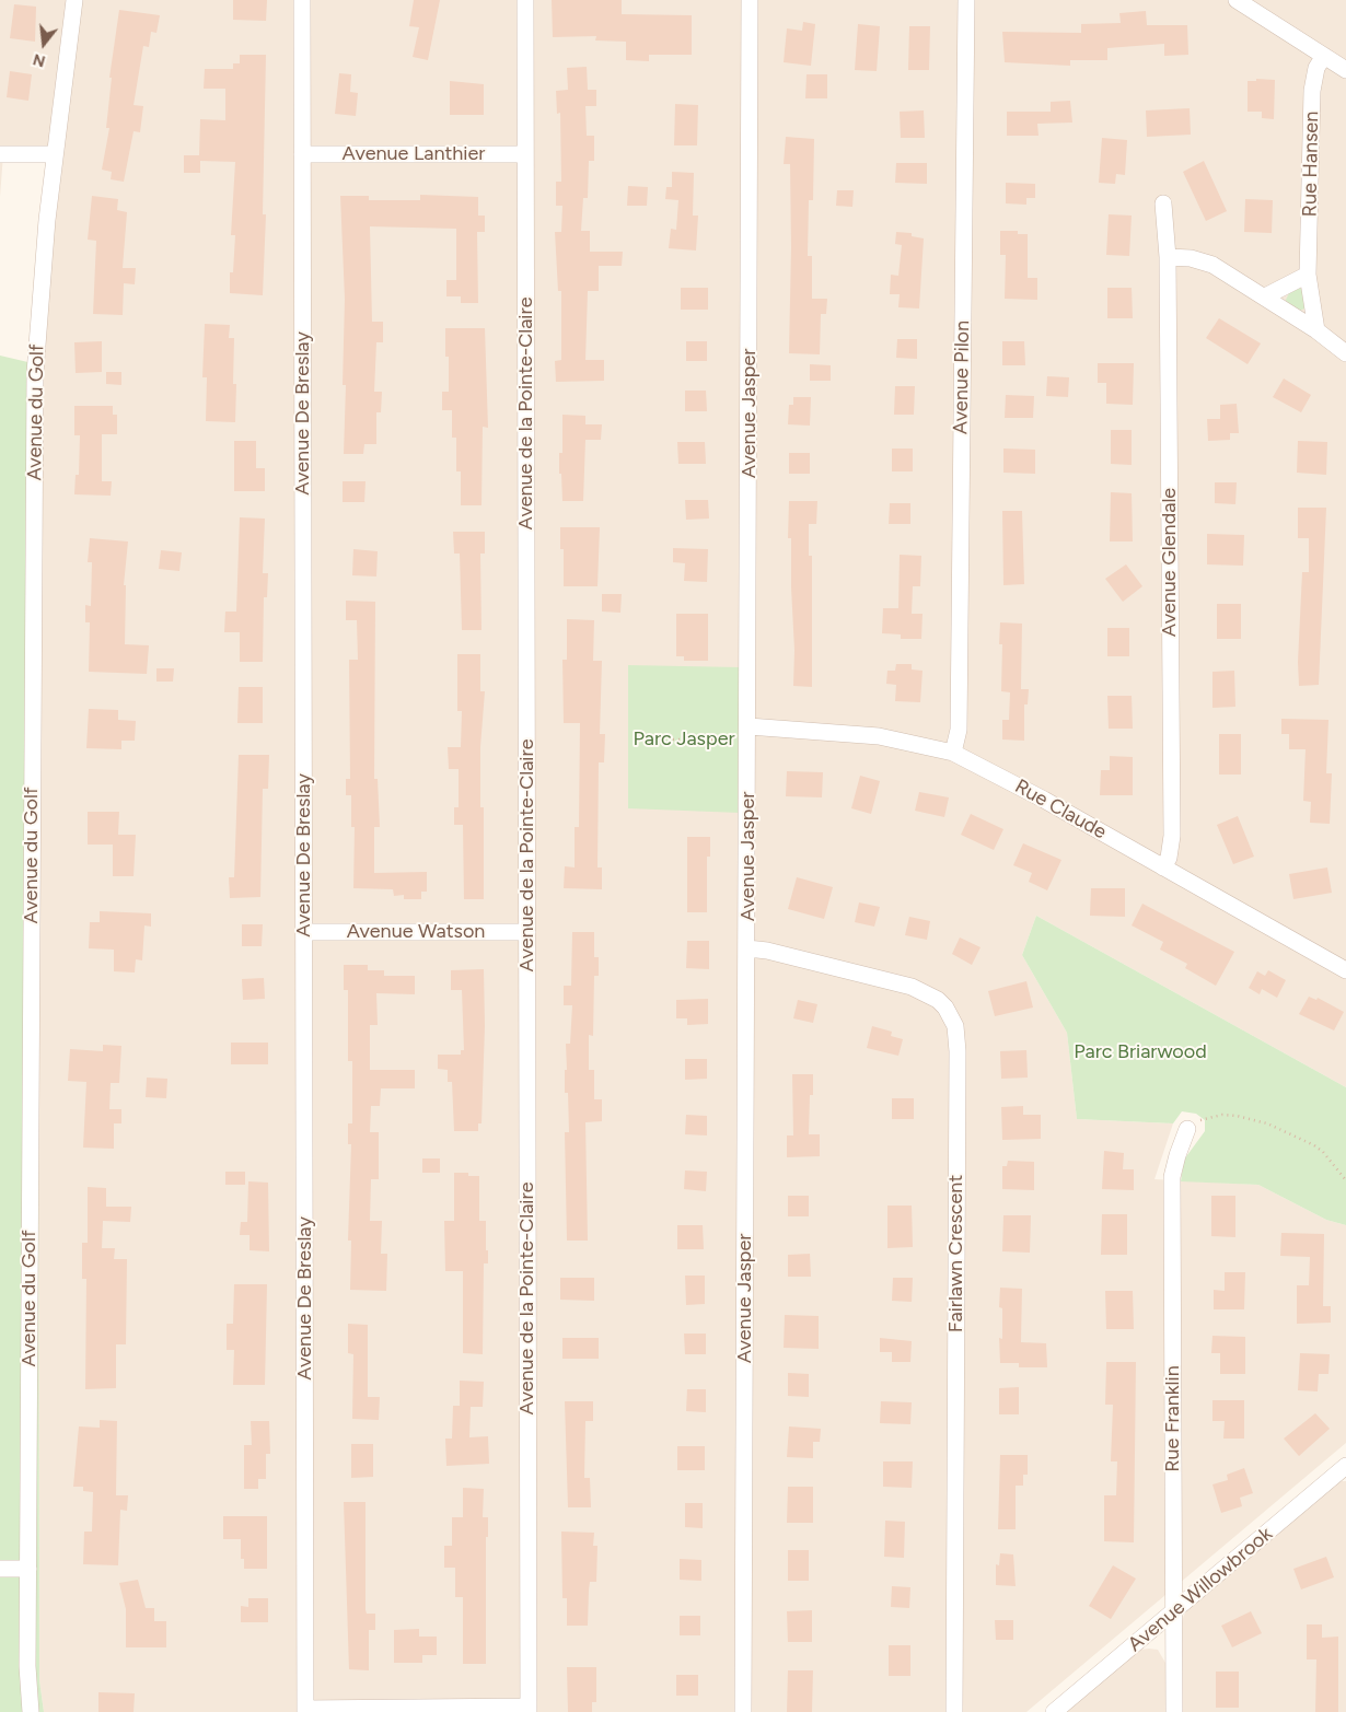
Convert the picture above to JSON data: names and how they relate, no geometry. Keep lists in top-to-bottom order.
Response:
{
  "streets": {
    "street": [
      "Avenue Lanthier",
      "Rue Hansen",
      "Avenue Pilon",
      "Avenue du Golf",
      "Avenue De Breslay",
      "Avenue de la Pointe-Claire",
      "Avenue Jasper",
      "Avenue Glendale",
      "Rue Claude",
      "Avenue Watson",
      "Fairlawn Crescent",
      "Rue Franklin",
      "Avenue Willowbrook"
    ]
  },
  "crossings": [
    ["Avenue Lanthier", "Avenue De Breslay"],
    ["Avenue Lanthier", "Avenue de la Pointe-Claire"],
    ["Avenue Pilon", "Rue Claude"],
    ["Avenue De Breslay", "Avenue Watson"],
    ["Avenue de la Pointe-Claire", "Avenue Watson"],
    ["Avenue Jasper", "Rue Claude"],
    ["Avenue Jasper", "Fairlawn Crescent"],
    ["Avenue Glendale", "Rue Claude"],
    ["Rue Franklin", "Avenue Willowbrook"]
  ],
  "parks": ["Parc Jasper", "Parc Briarwood"],
  "north": "bottom"
}
